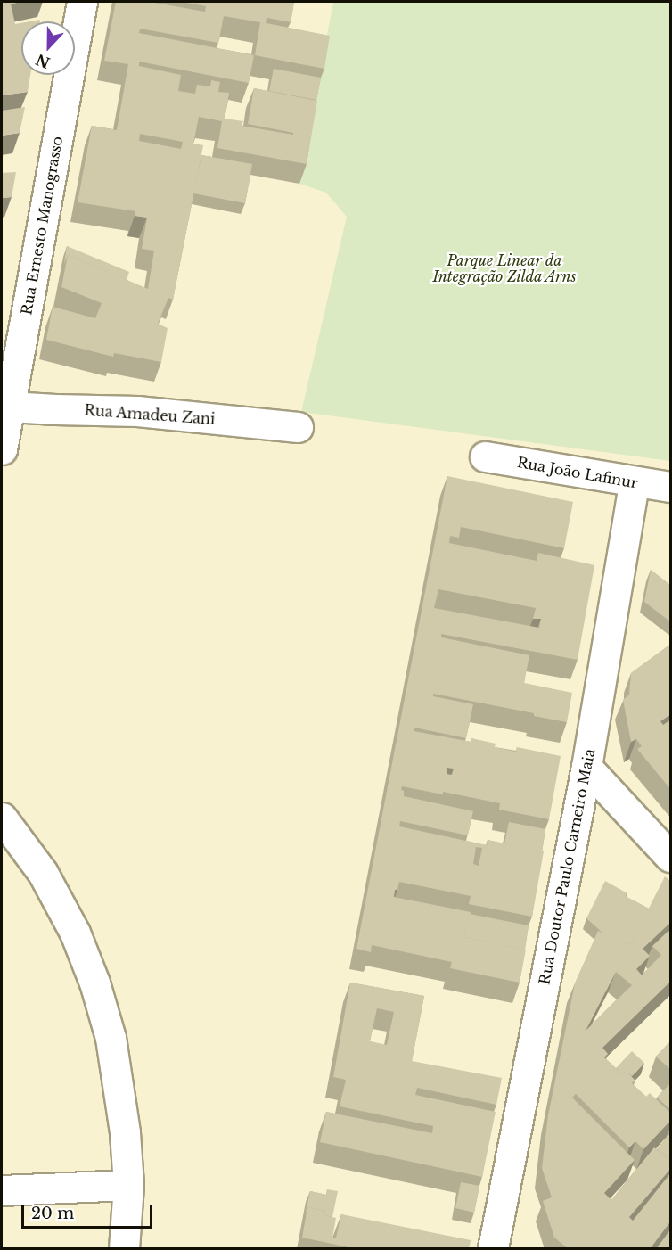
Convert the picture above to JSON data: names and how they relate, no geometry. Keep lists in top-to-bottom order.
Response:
{
  "streets": {
    "street": [
      "Rua Ernesto Manograsso",
      "Rua Amadeu Zani",
      "Rua João Lafinur",
      "Rua Doutor Paulo Carneiro Maia"
    ]
  },
  "crossings": [
    ["Rua Ernesto Manograsso", "Rua Amadeu Zani"],
    ["Rua João Lafinur", "Rua Doutor Paulo Carneiro Maia"]
  ],
  "parks": ["Parque Linear da Integração Zilda Arns"],
  "scale_bar": "20 m",
  "north": "bottom"
}
